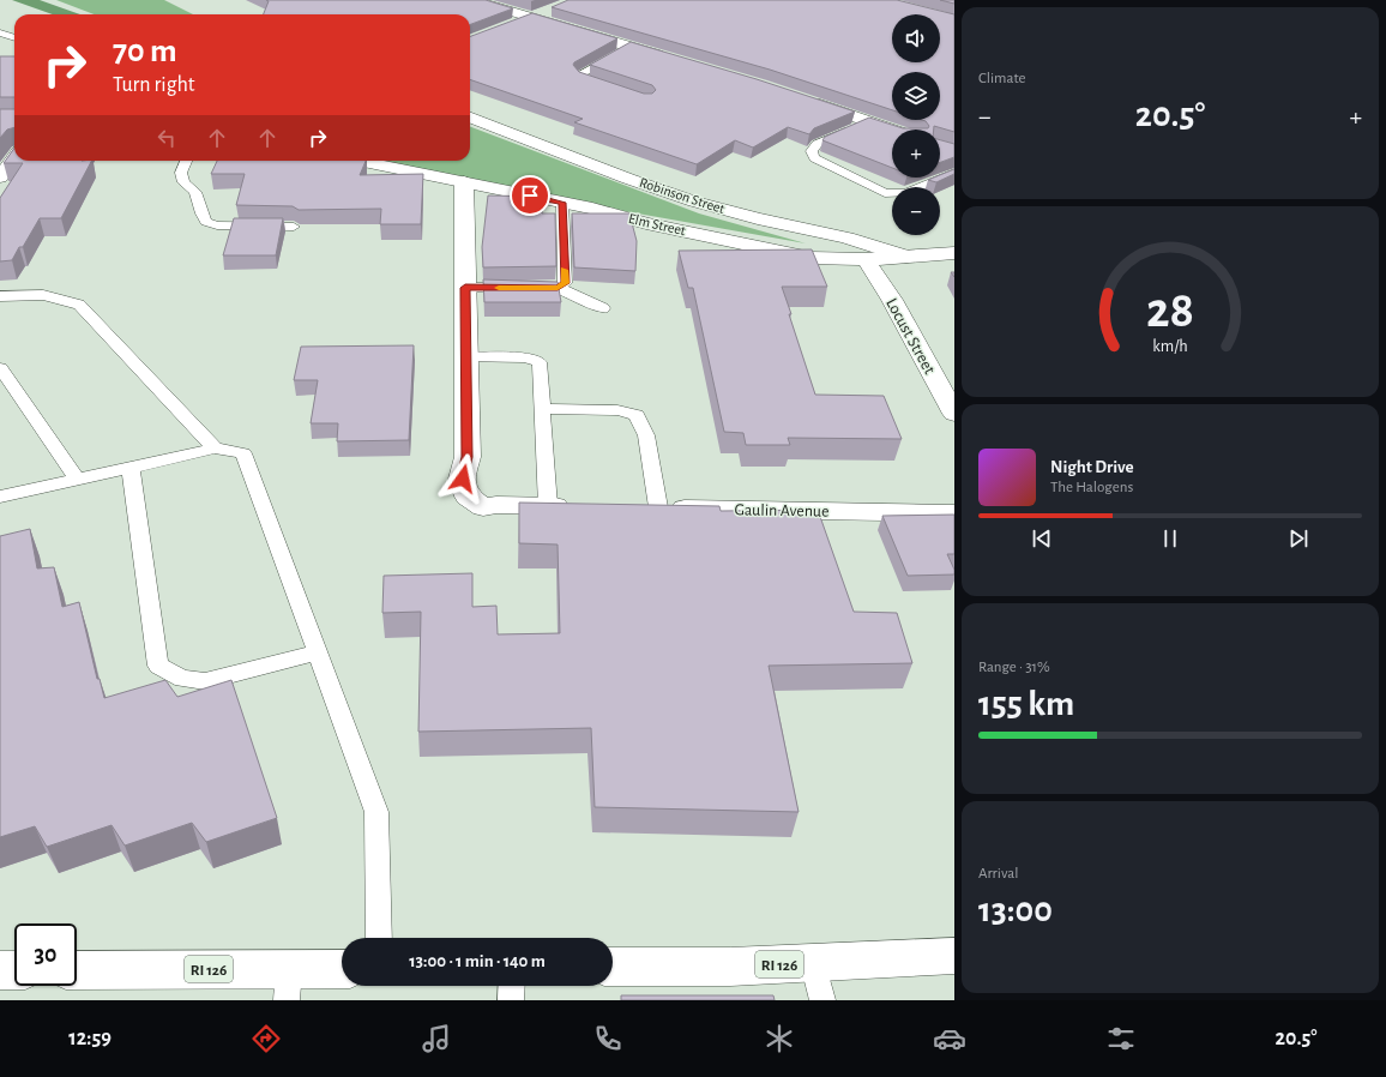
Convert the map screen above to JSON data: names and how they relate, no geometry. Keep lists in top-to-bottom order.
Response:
{
  "streets": {
    "street": [
      "Robinson Street",
      "Elm Street",
      "Locust Street",
      "Gaulin Avenue",
      "RI 126"
    ]
  },
  "crossings": [
    ["Robinson Street", "Elm Street"],
    ["Elm Street", "Locust Street"]
  ],
  "page": {
    "tile": [
      "Climate",
      ["Range · 31%", "155 km"],
      ["Arrival", "13:00"]
    ],
    "map_buttons": ["+", "−"],
    "turn": ["70 m", "Turn right"],
    "heat": ["−", "20.5°", "+"],
    "song": ["Night Drive", "The Halogens"],
    "limit": "30",
    "trip": "13:00 · 1 min · 140 m",
    "tabs": ["12:59", "20.5°"],
    "gauge": ["28", "km/h"]
  }
}
